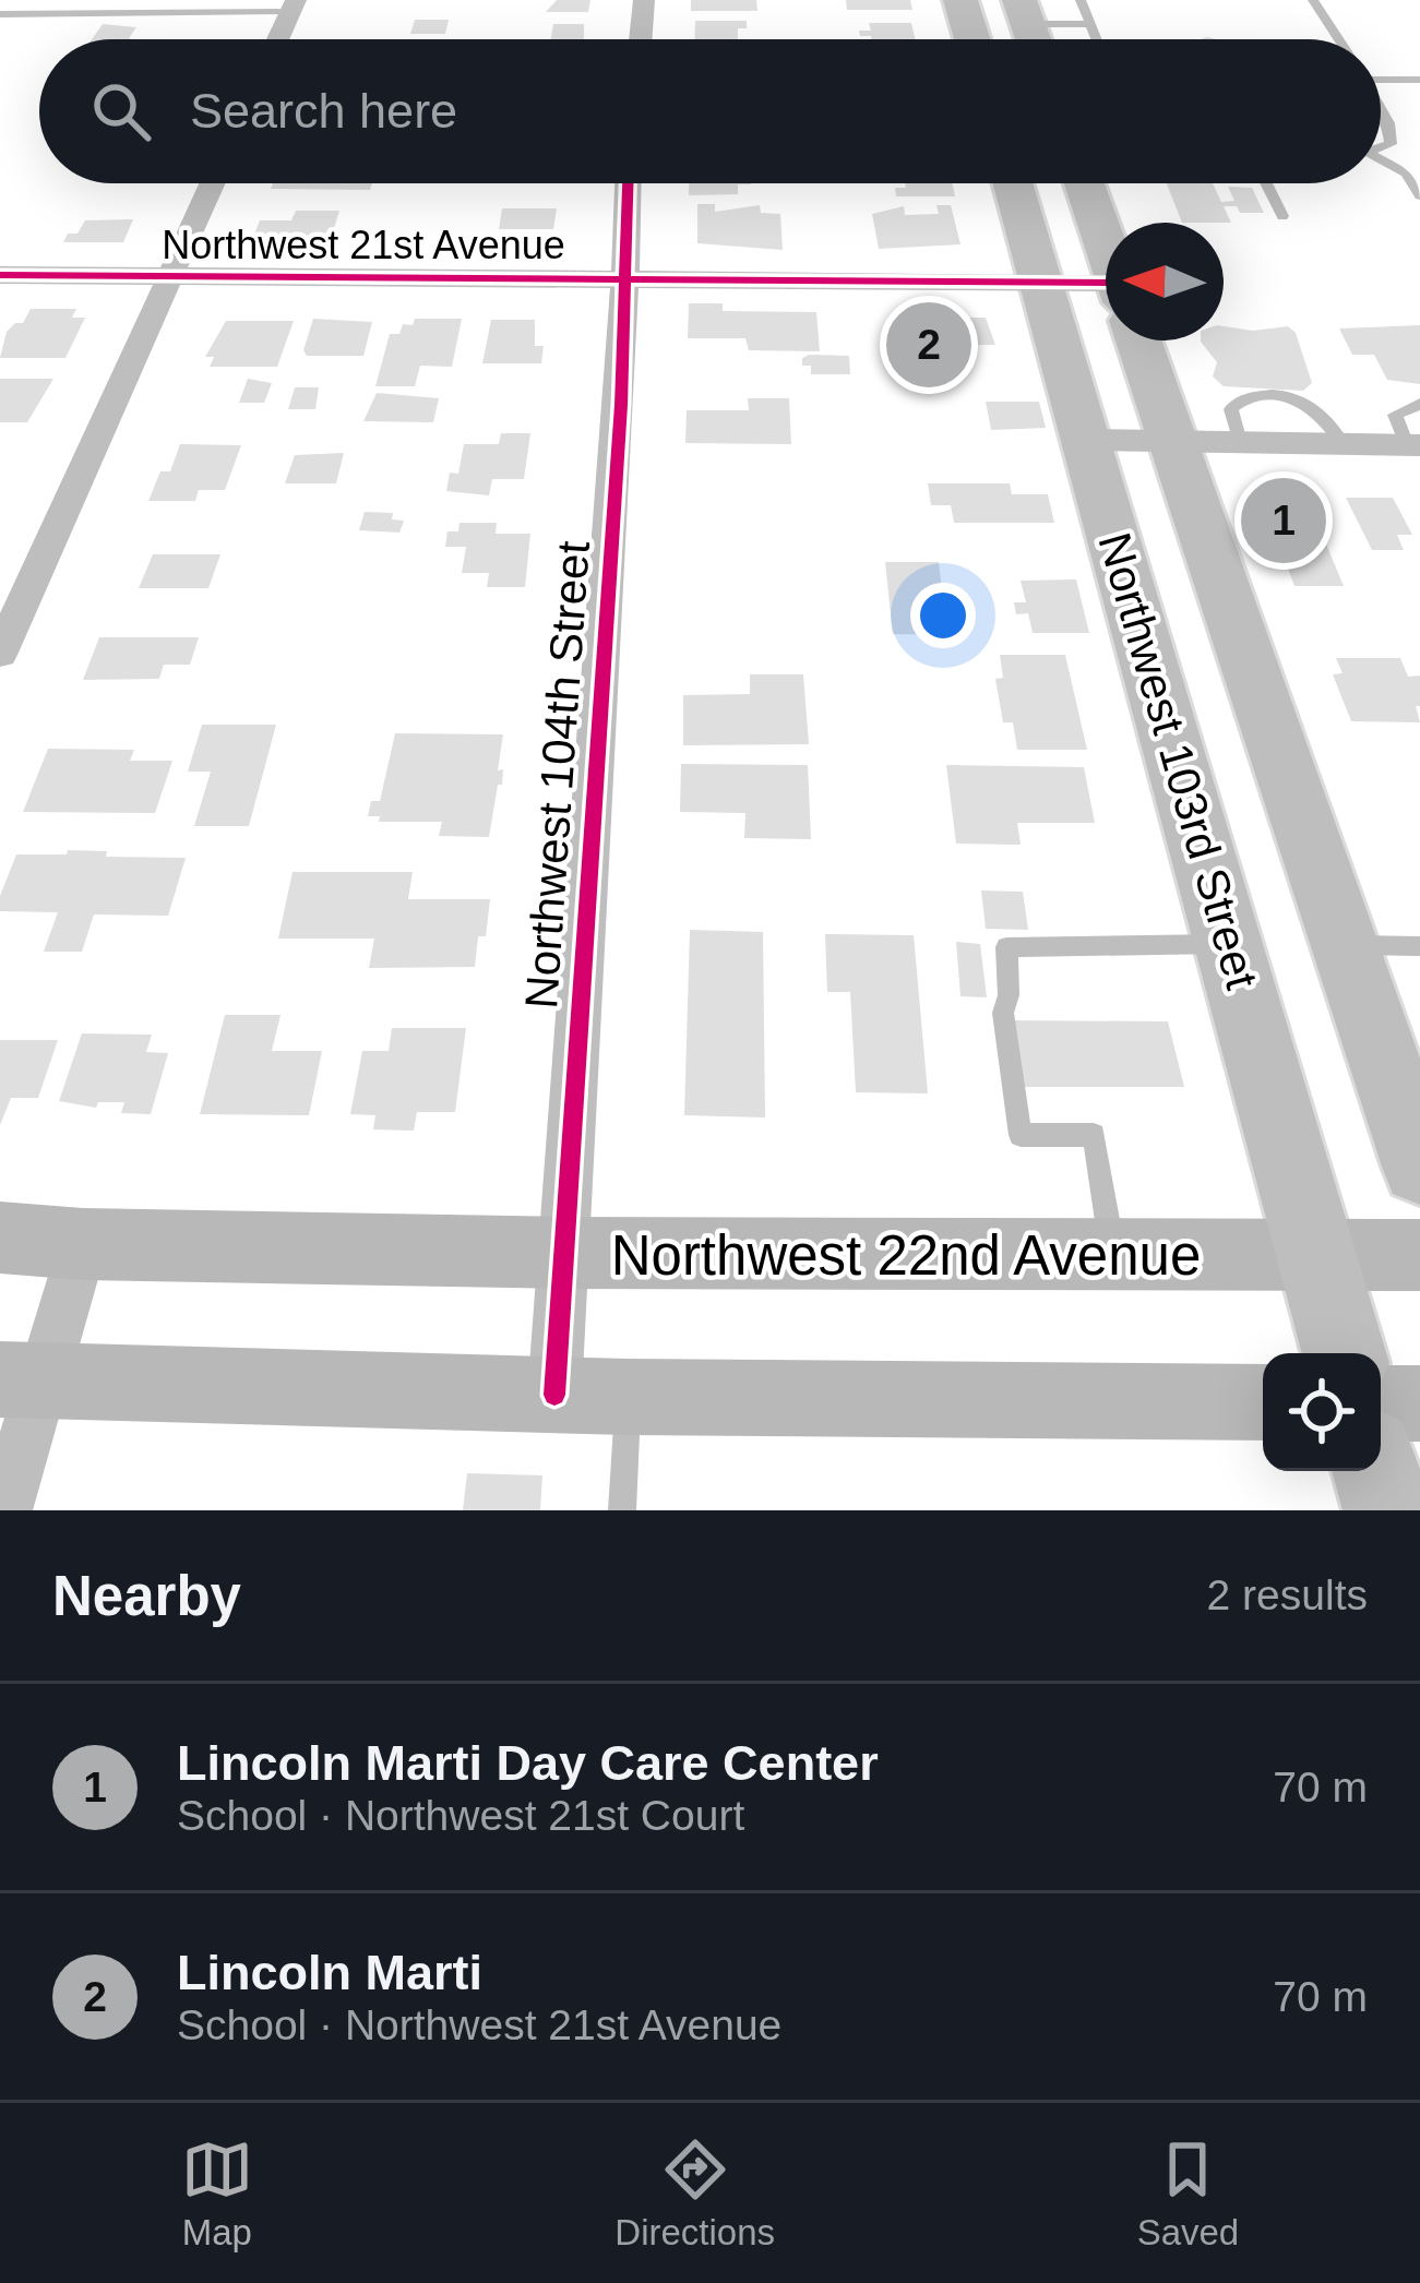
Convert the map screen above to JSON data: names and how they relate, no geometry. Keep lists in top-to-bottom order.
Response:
{
  "streets": {
    "main road": ["Northwest 103rd Street", "Northwest 22nd Avenue"],
    "street": ["Northwest 21st Avenue", "Northwest 104th Street"]
  },
  "crossings": [
    ["Northwest 21st Avenue", "Northwest 103rd Street"],
    ["Northwest 21st Avenue", "Northwest 104th Street"],
    ["Northwest 103rd Street", "Northwest 22nd Avenue"],
    ["Northwest 104th Street", "Northwest 22nd Avenue"]
  ],
  "north": "left",
  "page": {
    "search": "Search here",
    "pins": ["2", "1"],
    "heading": ["Nearby", "2 results"],
    "list": [
      {
        "mark": "1",
        "name": "Lincoln Marti Day Care Center",
        "note": "School · Northwest 21st Court",
        "value": "70 m"
      },
      {
        "mark": "2",
        "name": "Lincoln Marti",
        "note": "School · Northwest 21st Avenue",
        "value": "70 m"
      }
    ],
    "nav": ["Map", "Directions", "Saved"]
  }
}
